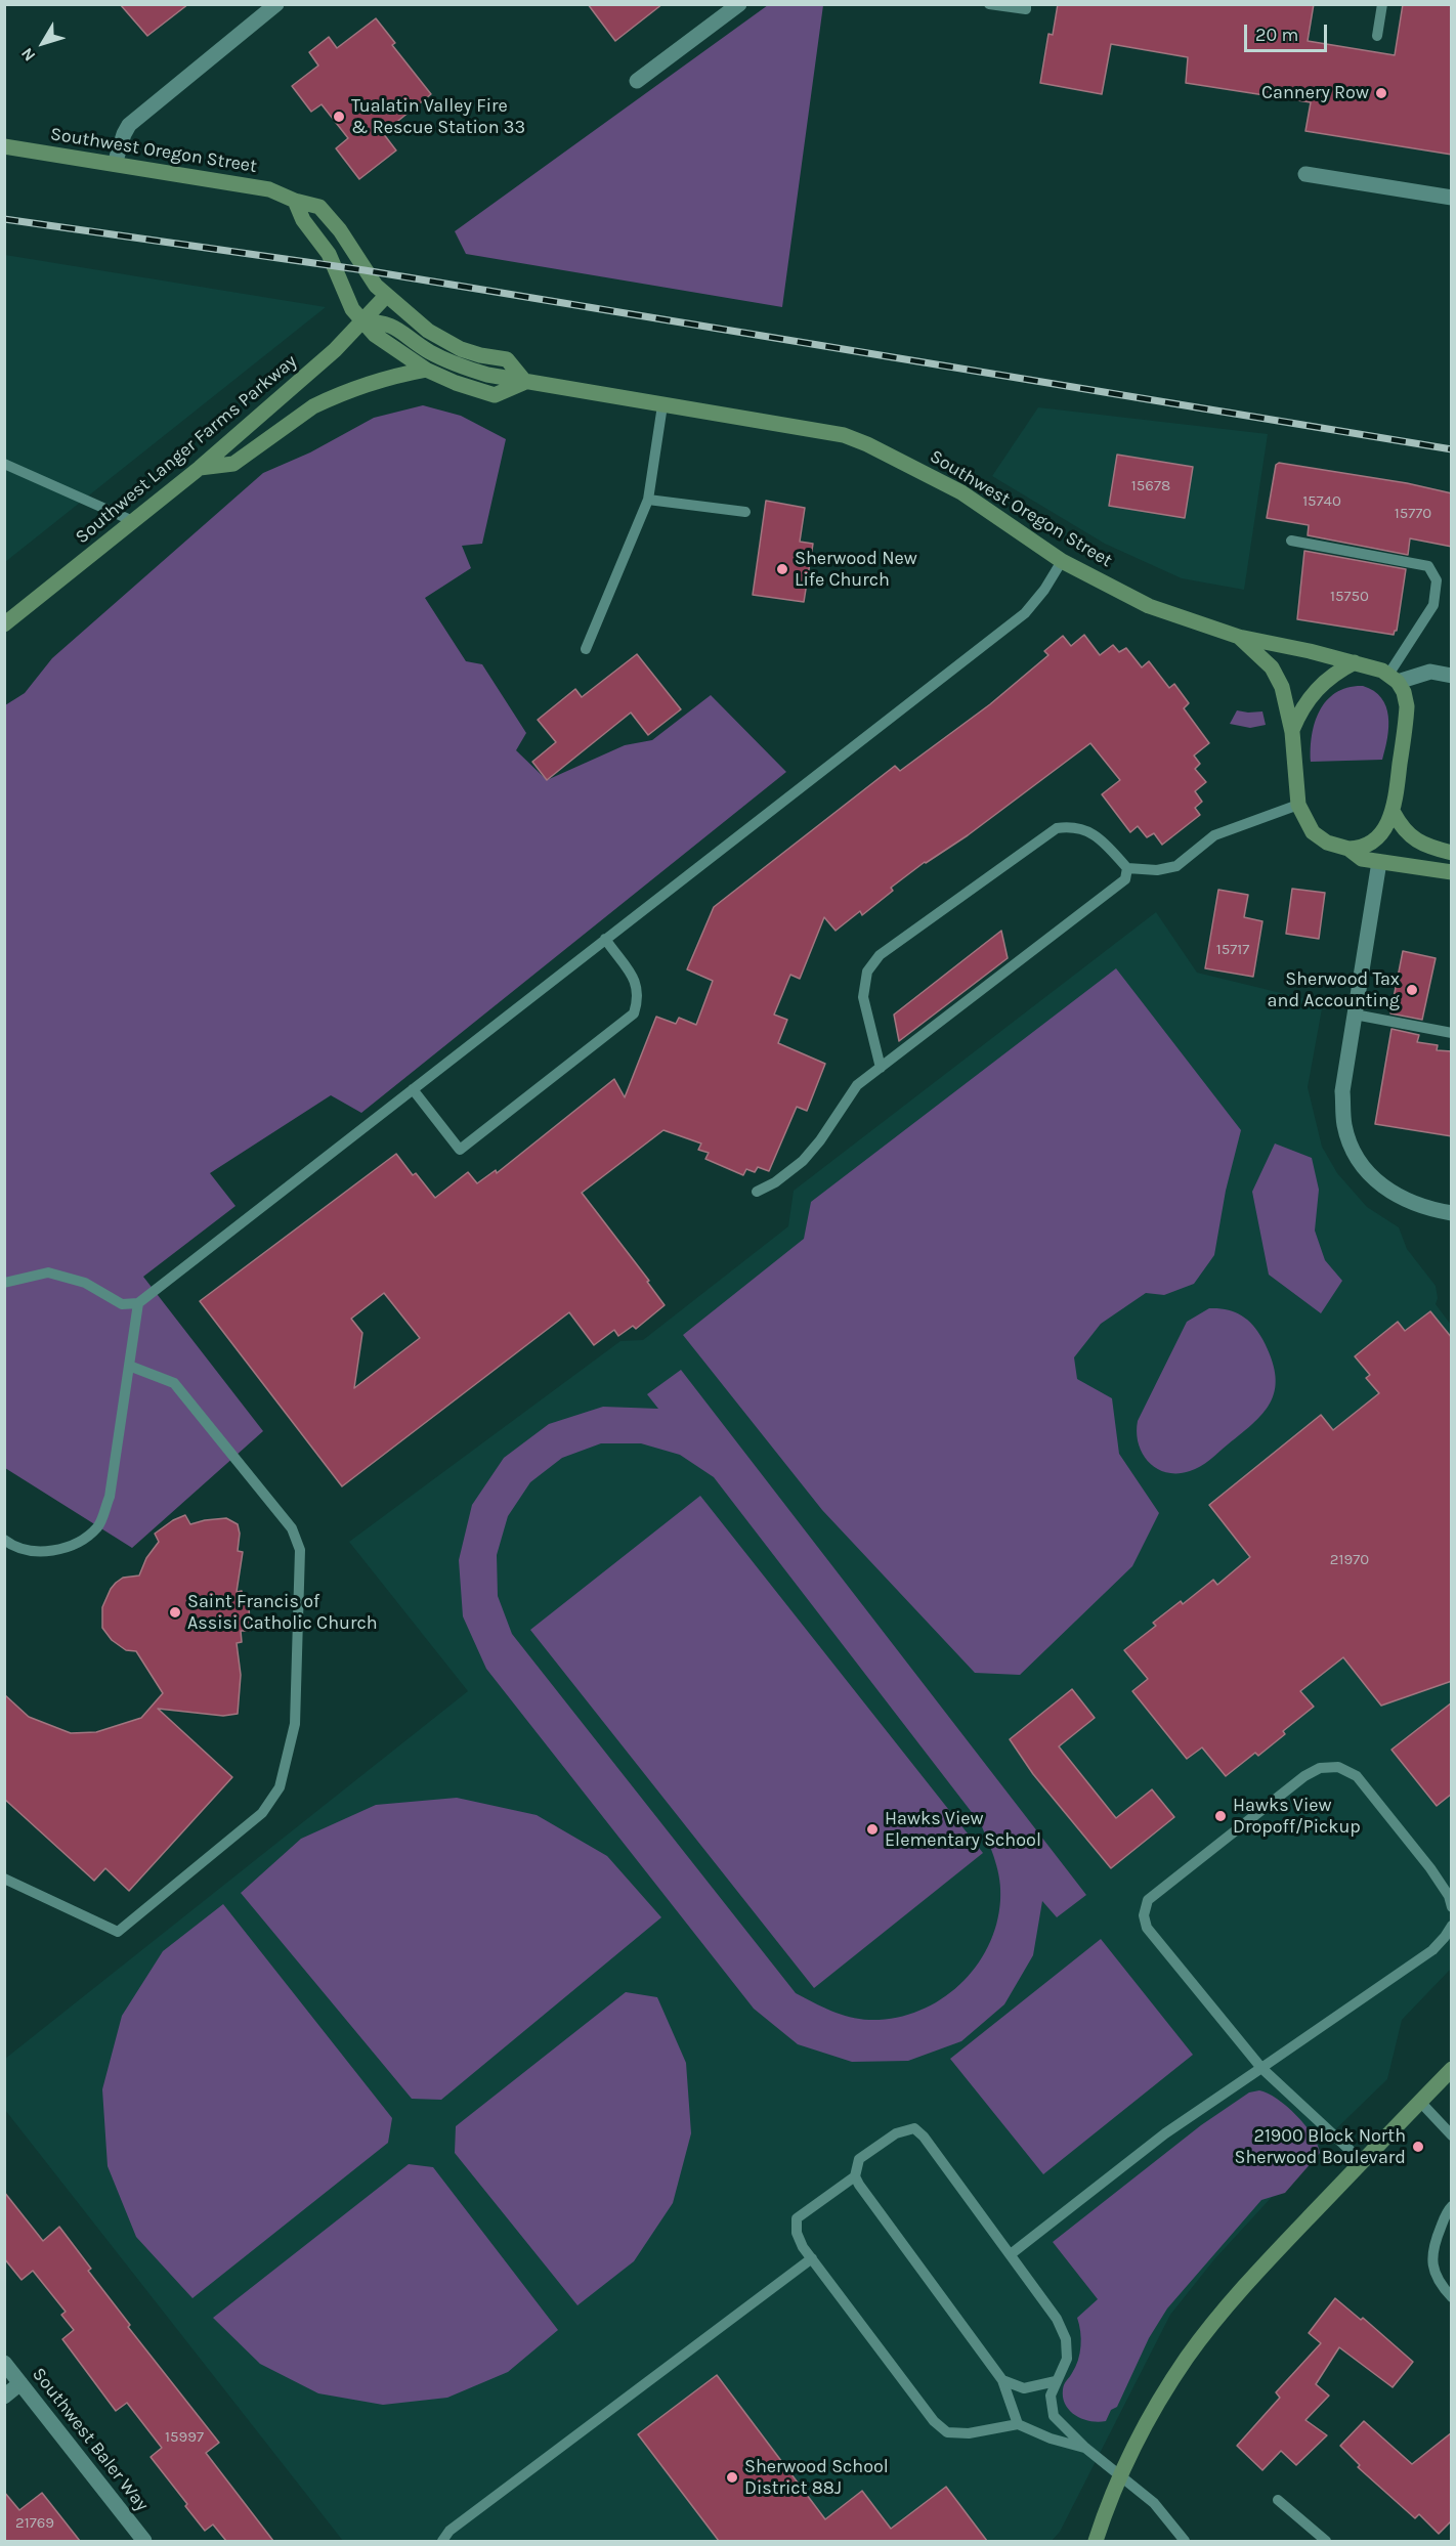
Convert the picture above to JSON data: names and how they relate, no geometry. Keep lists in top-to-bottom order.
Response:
{
  "streets": {
    "main road": ["Southwest Oregon Street", "Southwest Langer Farms Parkway"],
    "street": ["Southwest Baler Way"]
  },
  "crossings": [
    ["Southwest Oregon Street", "Southwest Langer Farms Parkway"]
  ],
  "places": [
    "Cannery Row",
    "Tualatin Valley Fire & Rescue Station 33",
    "Sherwood New Life Church",
    "Sherwood Tax and Accounting",
    "Saint Francis of Assisi Catholic Church",
    "Hawks View Dropoff/Pickup",
    "Hawks View Elementary School",
    "21900 Block North Sherwood Boulevard",
    "Sherwood School District 88J"
  ],
  "house_numbers": [
    "15678",
    "15740",
    "15770",
    "15750",
    "15717",
    "21970",
    "15997",
    "21769"
  ],
  "scale_bar": "20 m",
  "north": "bottom left"
}
